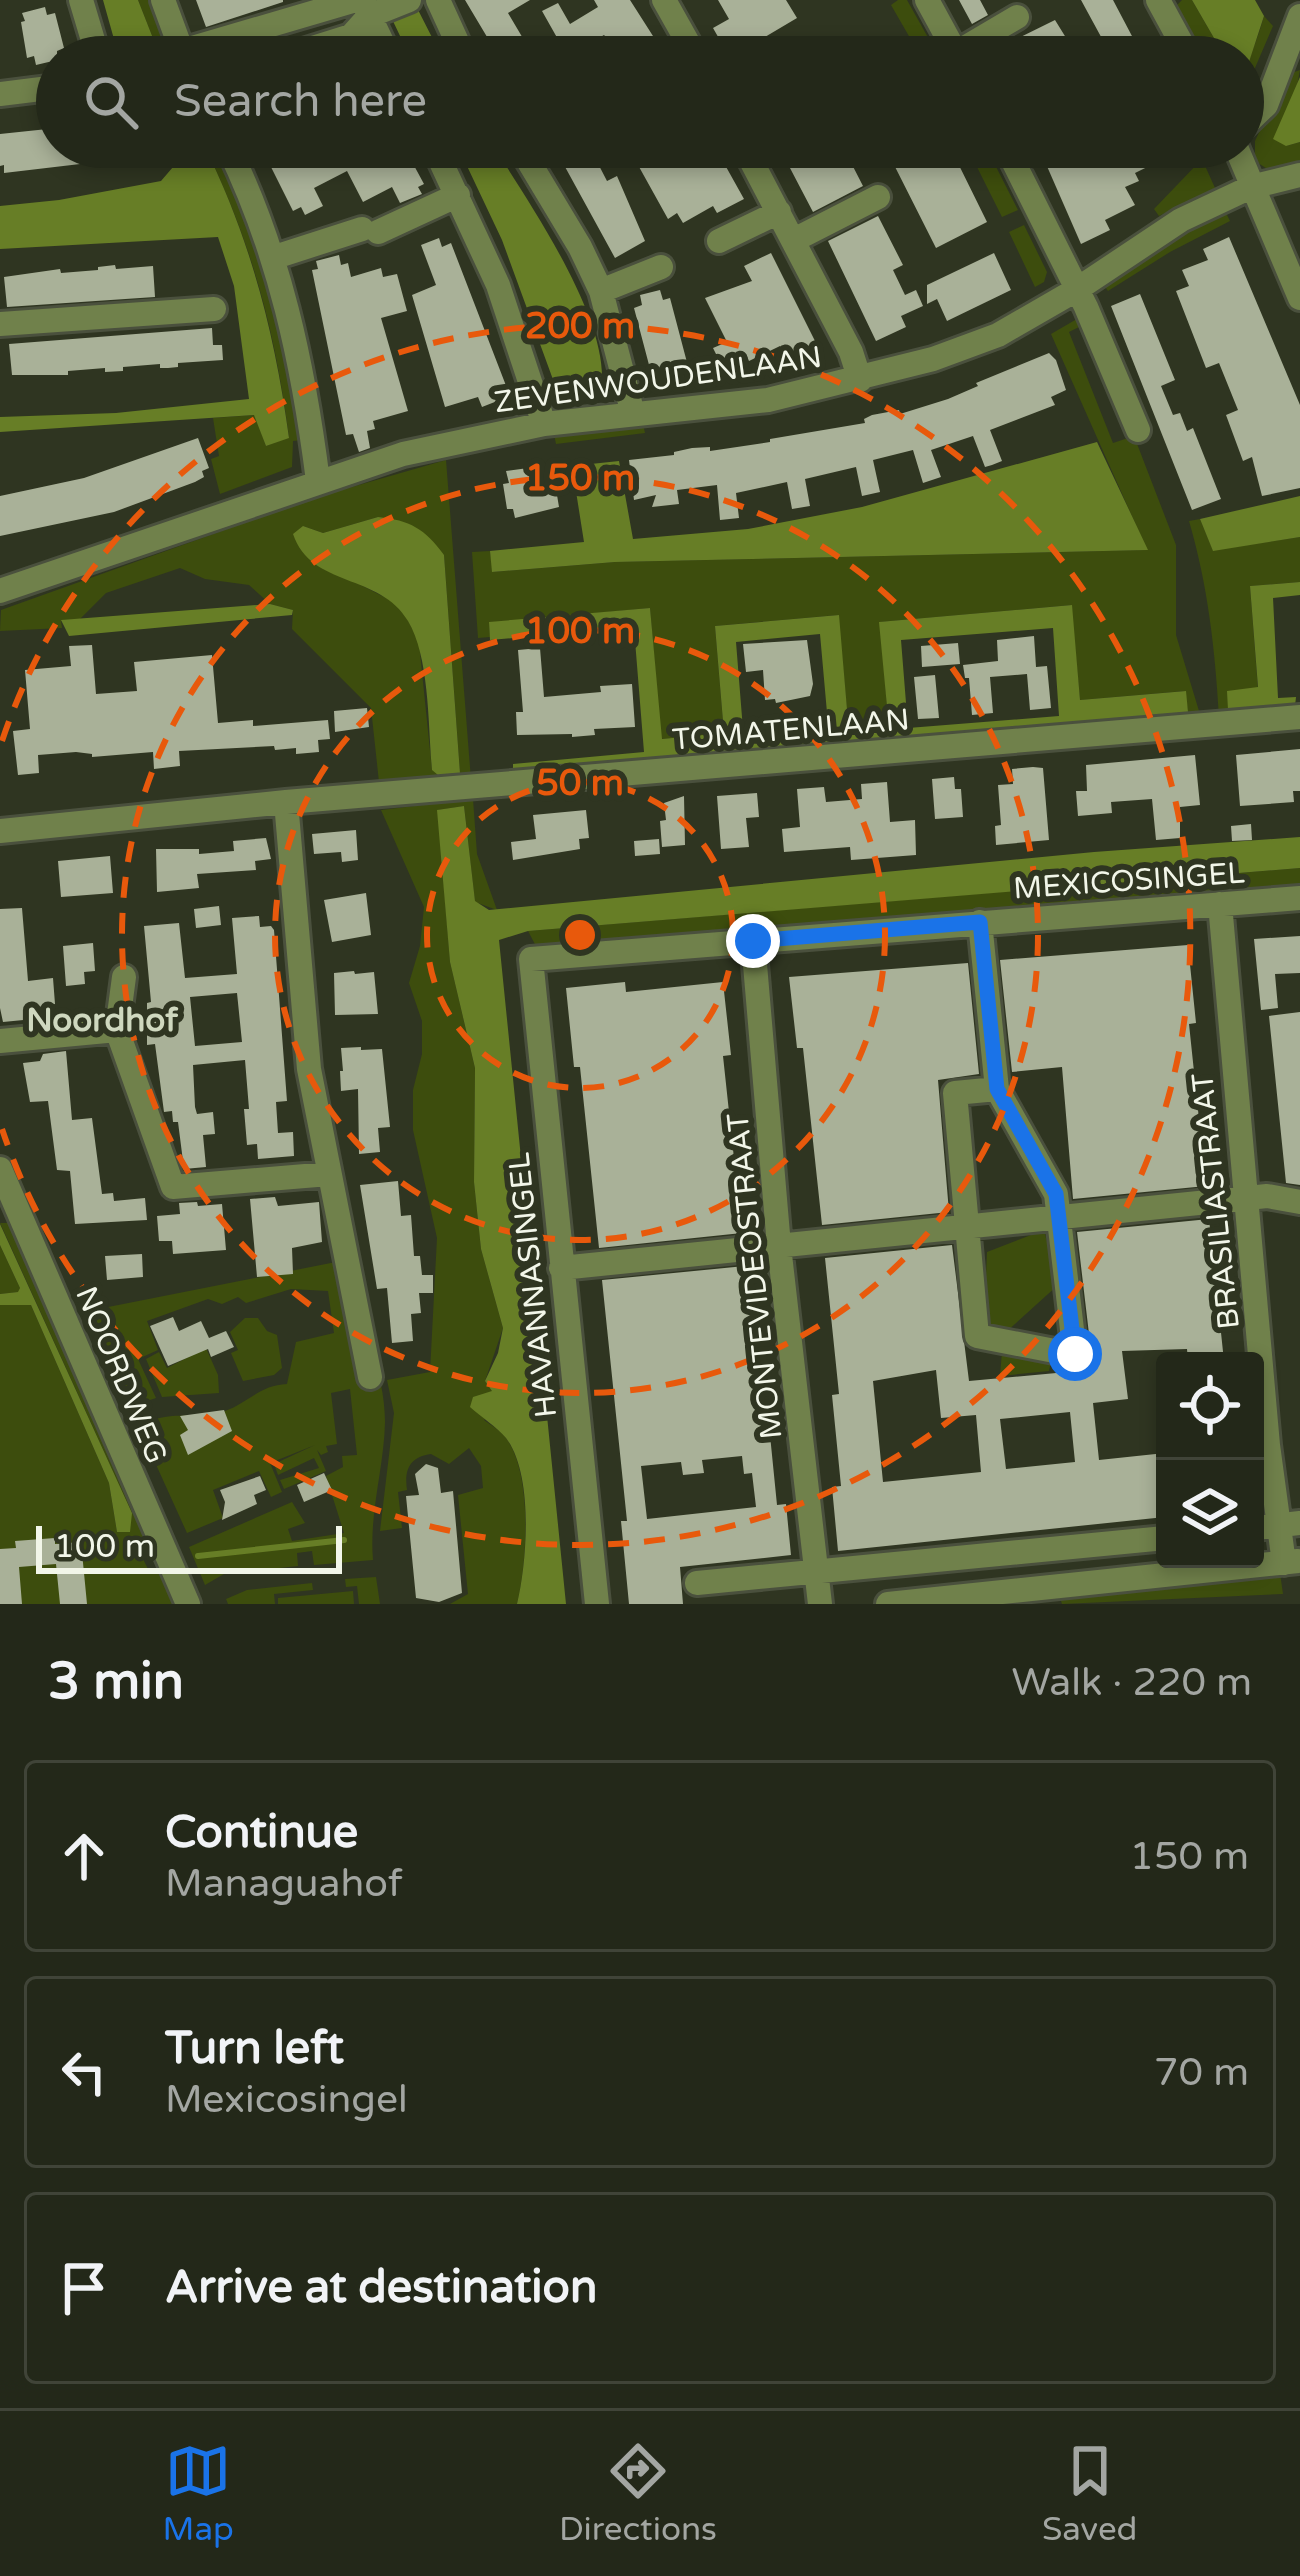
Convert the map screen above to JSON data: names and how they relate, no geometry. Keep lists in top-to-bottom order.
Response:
{
  "streets": {
    "street": [
      "ZEVENWOUDENLAAN",
      "TOMATENLAAN",
      "MEXICOSINGEL",
      "BRASILIASTRAAT",
      "MONTEVIDEOSTRAAT",
      "HAVANNASINGEL",
      "NOORDWEG"
    ]
  },
  "crossings": [
    ["MEXICOSINGEL", "BRASILIASTRAAT"],
    ["MEXICOSINGEL", "MONTEVIDEOSTRAAT"],
    ["MEXICOSINGEL", "HAVANNASINGEL"]
  ],
  "districts": ["Noordhof"],
  "scale_bar": "100 m",
  "page": {
    "search": "Search here",
    "scale": "100 m",
    "heading": ["3 min", "Walk · 220 m"],
    "list": [
      ["Continue", "Managuahof", "150 m"],
      ["Turn left", "Mexicosingel", "70 m"],
      "Arrive at destination"
    ],
    "nav": ["Map", "Directions", "Saved"]
  },
  "rings": [
    "200 m",
    "150 m",
    "100 m",
    "50 m"
  ]
}
